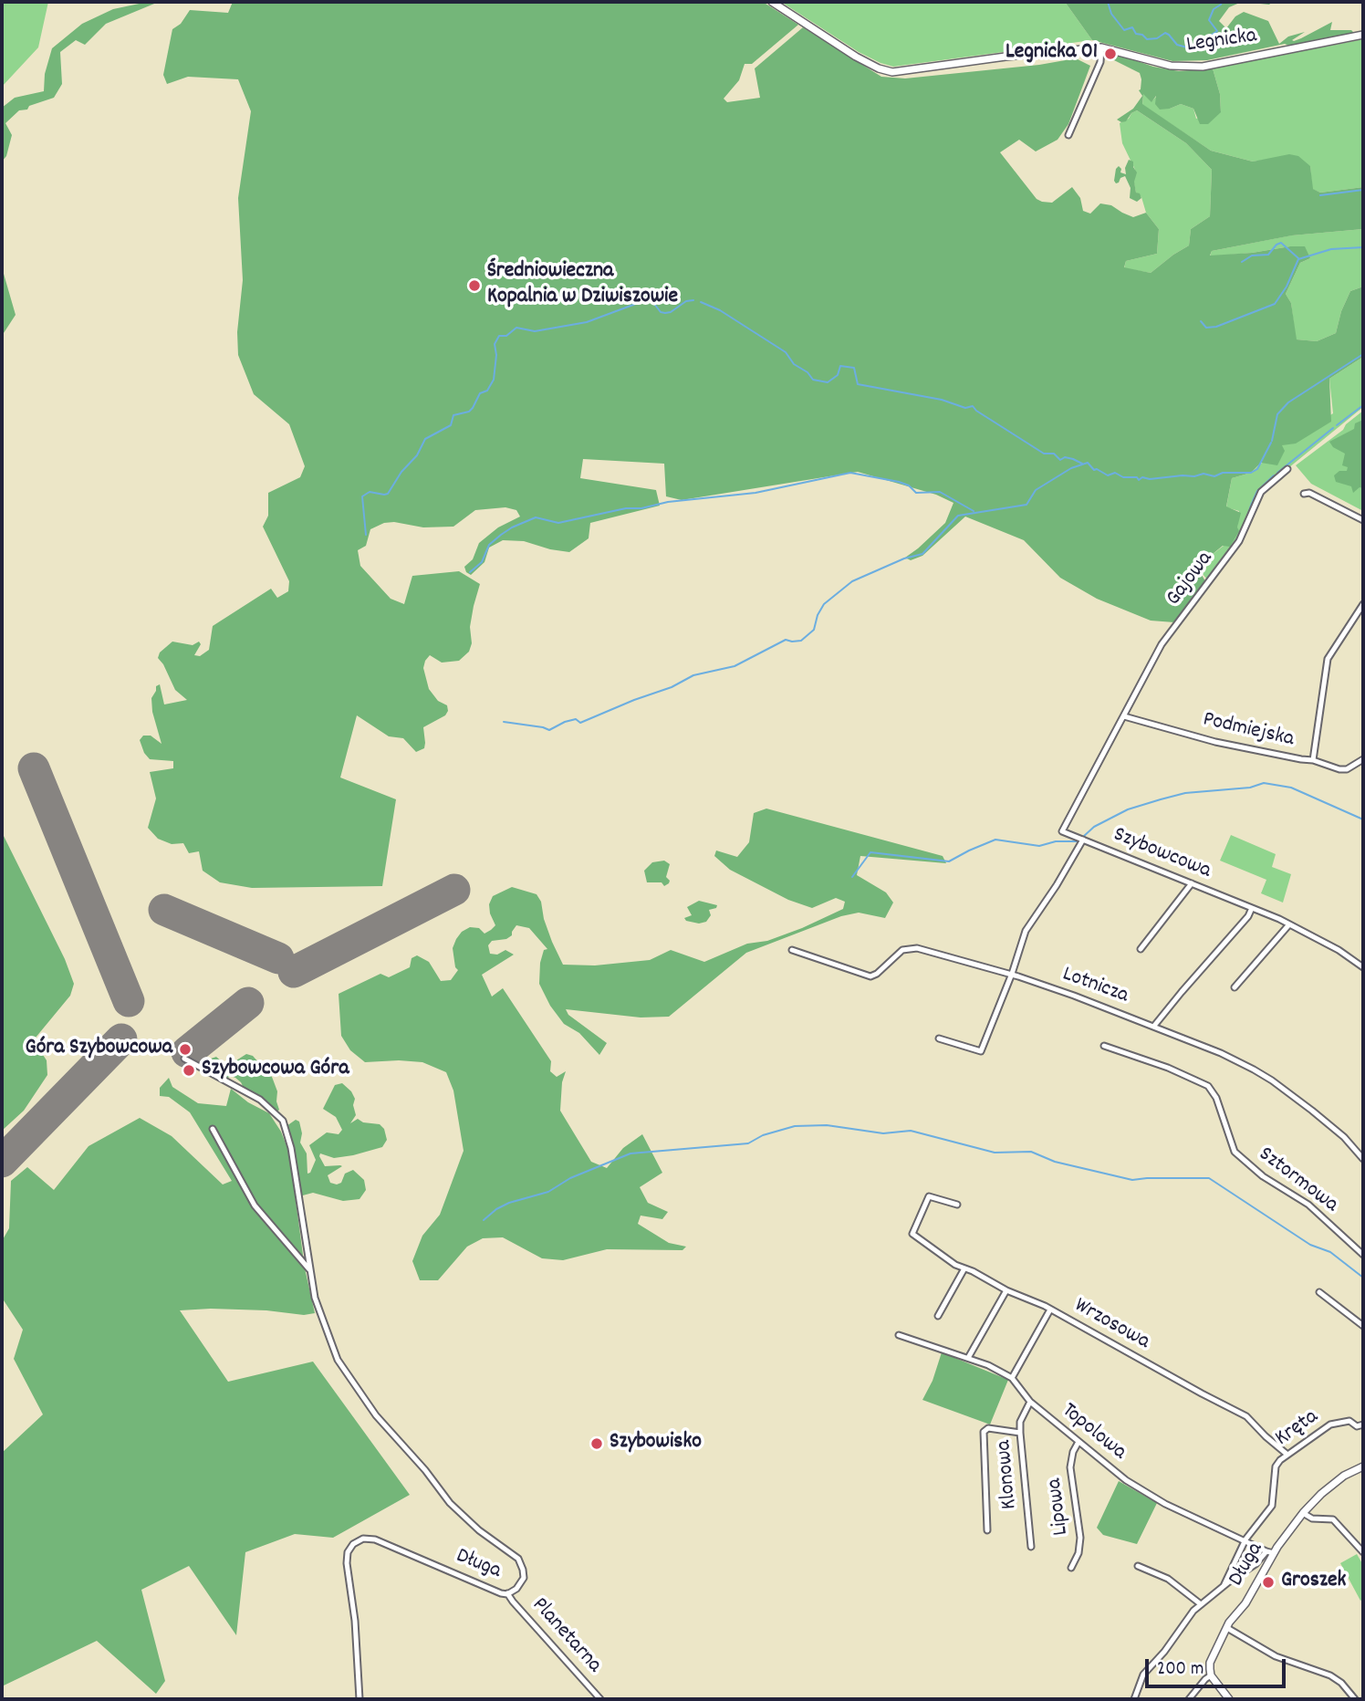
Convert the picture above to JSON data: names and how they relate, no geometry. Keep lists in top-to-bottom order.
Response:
{
  "streets": {
    "main road": ["Legnicka", "Długa"],
    "street": [
      "Gajowa",
      "Podmiejska",
      "Szybowcowa",
      "Lotnicza",
      "Sztormowa",
      "Wrzosowa",
      "Kręta",
      "Topolowa",
      "Klonowa",
      "Lipowa",
      "Planetarna"
    ]
  },
  "crossings": [
    ["Gajowa", "Podmiejska"],
    ["Gajowa", "Szybowcowa"],
    ["Podmiejska", "Szybowcowa"],
    ["Wrzosowa", "Kręta"],
    ["Kręta", "Topolowa"],
    ["Topolowa", "Klonowa"],
    ["Topolowa", "Lipowa"],
    ["Topolowa", "Długa"],
    ["Długa", "Planetarna"]
  ],
  "places": [
    "Legnicka 01",
    "Średniowieczna Kopalnia w Dziwiszowie",
    "Góra Szybowcowa",
    "Szybowcowa Góra",
    "Szybowisko",
    "Groszek"
  ],
  "scale_bar": "200 m"
}
